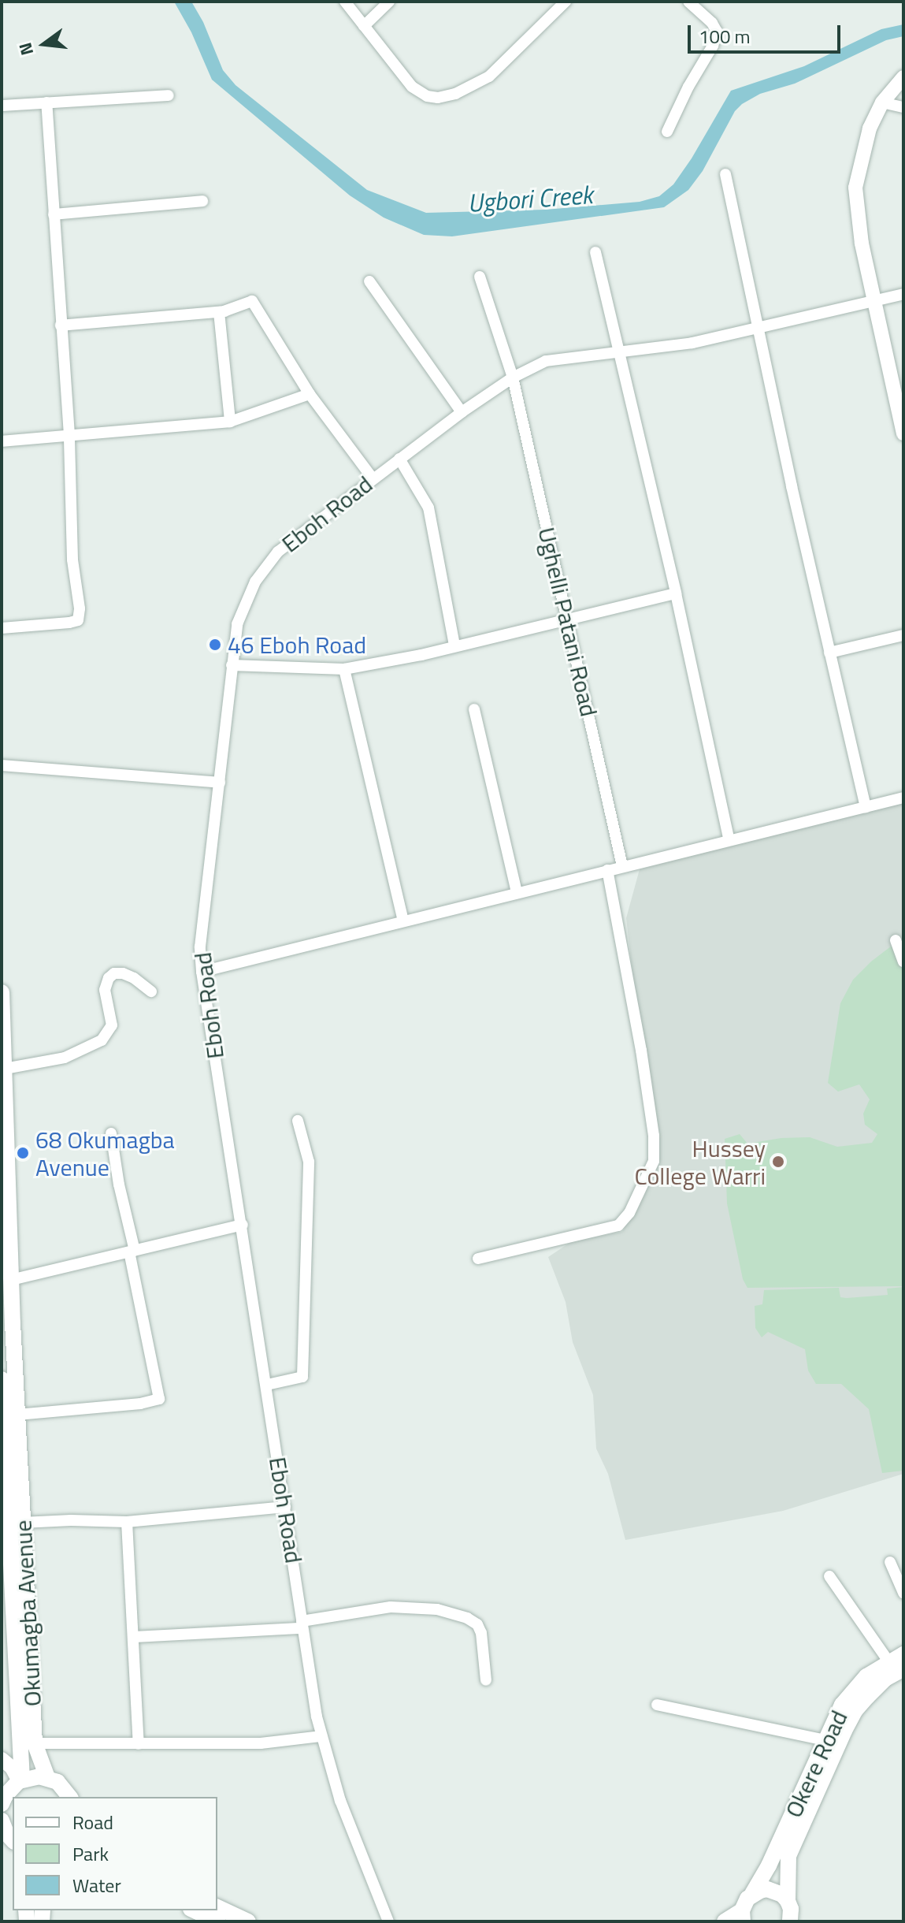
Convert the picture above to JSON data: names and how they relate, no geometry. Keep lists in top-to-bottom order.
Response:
{
  "streets": {
    "main road": ["Okumagba Avenue", "Okere Road"],
    "street": ["Eboh Road", "Ughelli Patani Road"]
  },
  "crossings": [
    ["Eboh Road", "Ughelli Patani Road"]
  ],
  "water": ["Ugbori Creek"],
  "places": ["46 Eboh Road", "68 Okumagba Avenue", "Hussey College Warri"],
  "legend": ["Road", "Park", "Water"],
  "scale_bar": "100 m",
  "north": "left"
}
